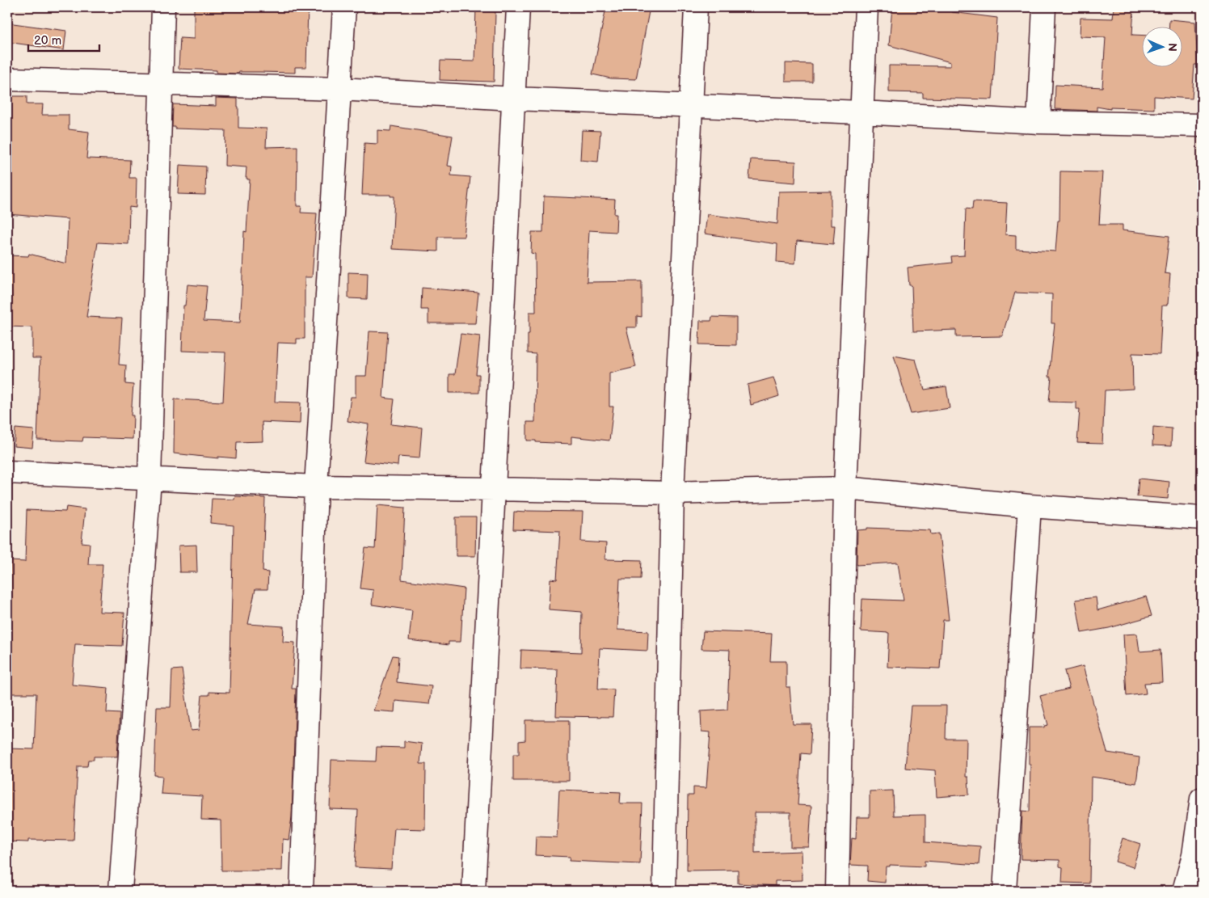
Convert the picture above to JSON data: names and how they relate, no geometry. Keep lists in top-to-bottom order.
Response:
{
  "scale_bar": "20 m",
  "north": "right"
}
